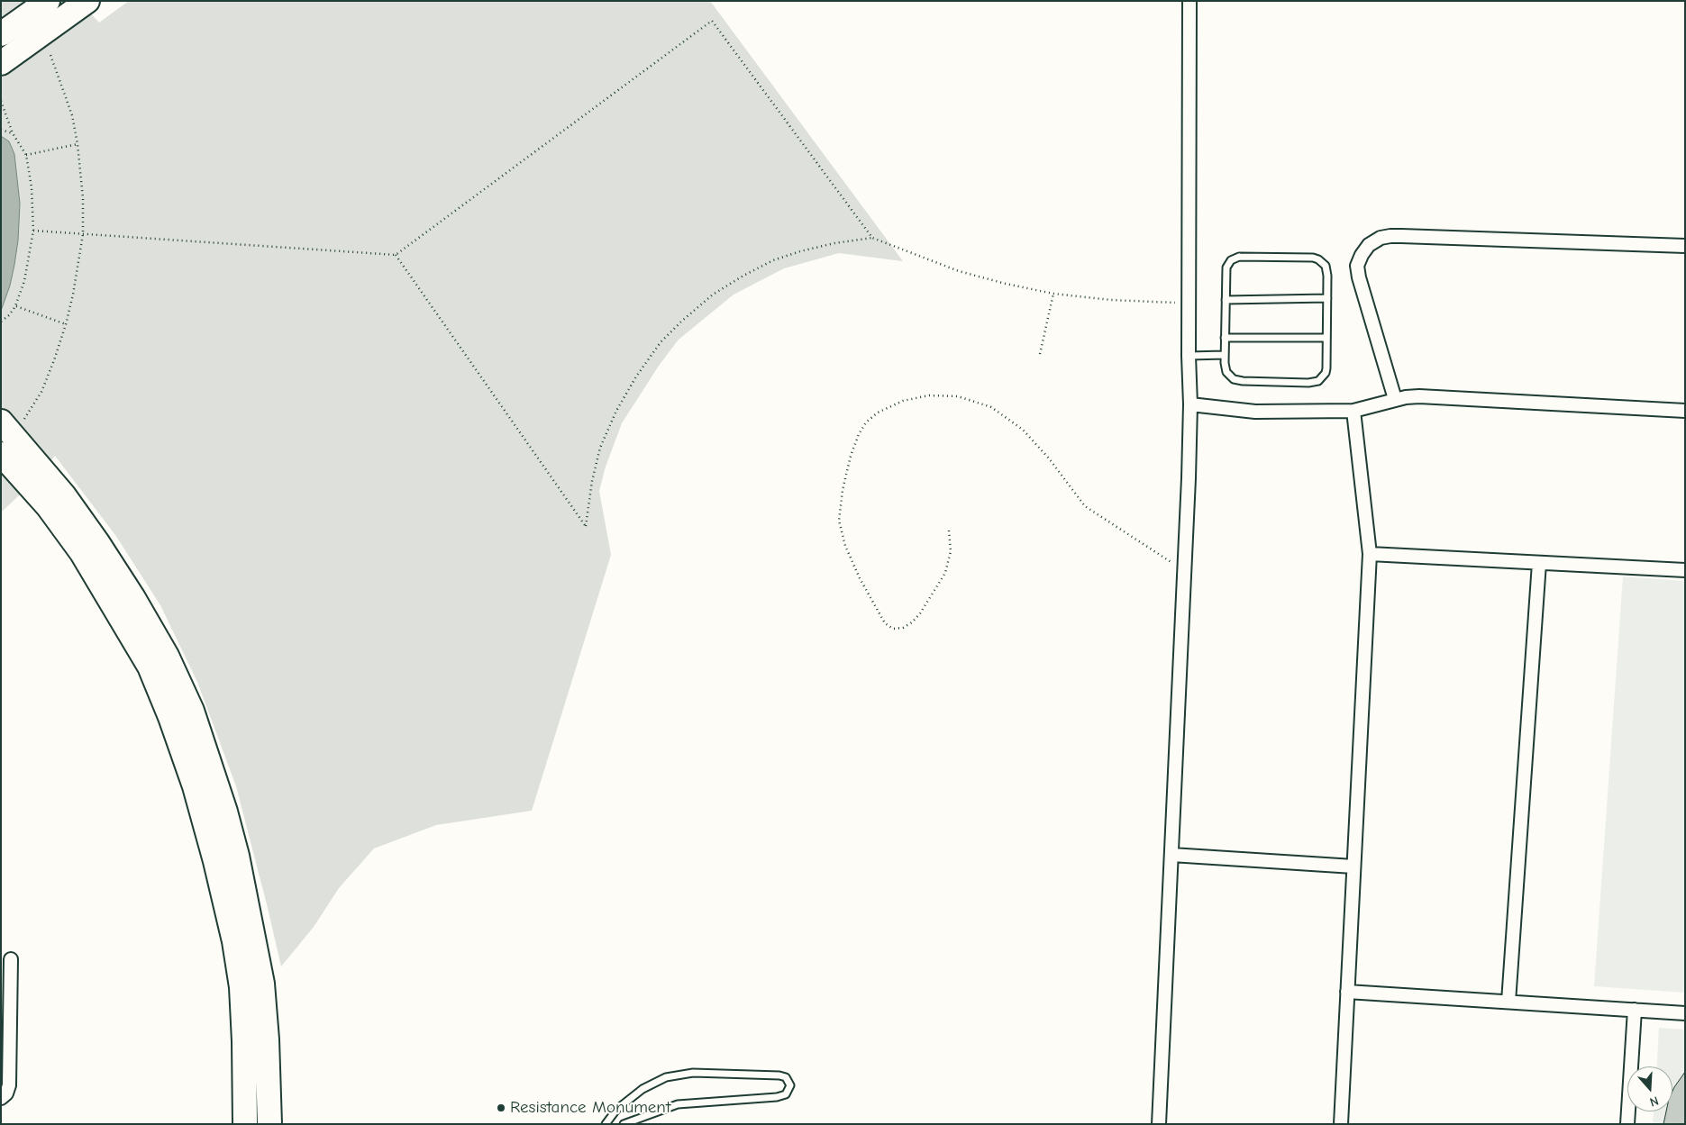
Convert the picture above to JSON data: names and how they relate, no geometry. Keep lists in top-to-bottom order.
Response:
{
  "places": ["Resistance Monument"],
  "north": "bottom"
}
